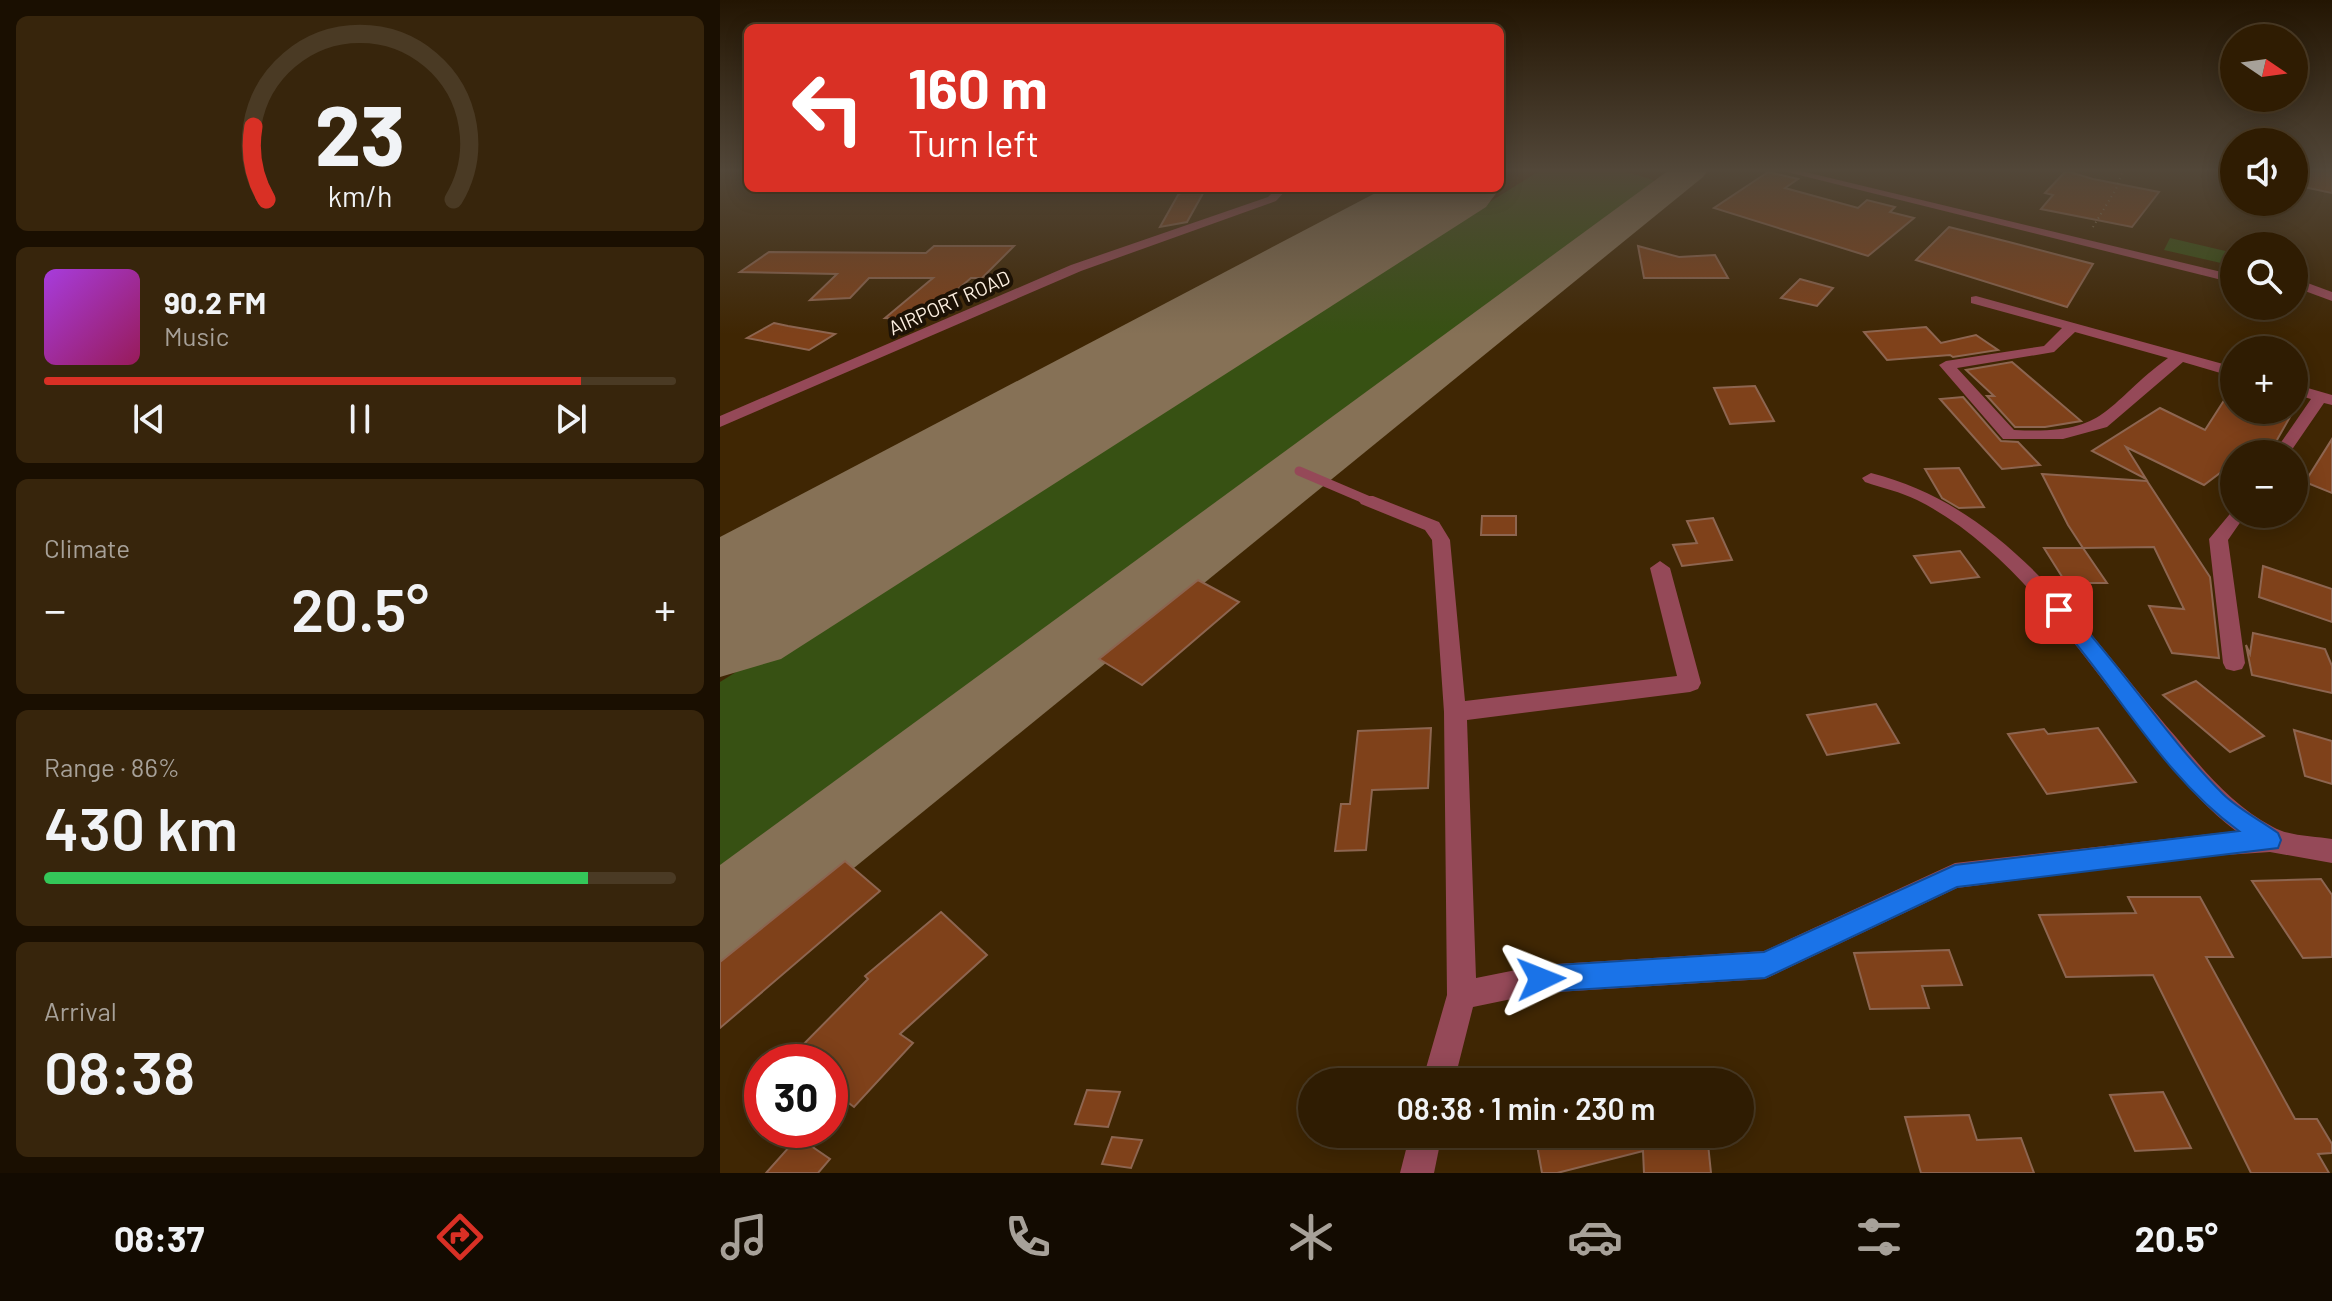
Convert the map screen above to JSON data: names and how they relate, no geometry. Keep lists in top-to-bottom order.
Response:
{
  "streets": {
    "street": ["AIRPORT ROAD"]
  },
  "north": "right",
  "page": {
    "map_buttons": ["+", "−"],
    "turn": ["160 m", "Turn left"],
    "song": ["90.2 FM", "Music"],
    "tile": [
      "Climate",
      ["Range · 86%", "430 km"],
      ["Arrival", "08:38"]
    ],
    "heat": ["−", "20.5°", "+"],
    "limit": "30",
    "trip": "08:38 · 1 min · 230 m",
    "tabs": ["08:37", "20.5°"],
    "gauge": ["23", "km/h"]
  }
}
